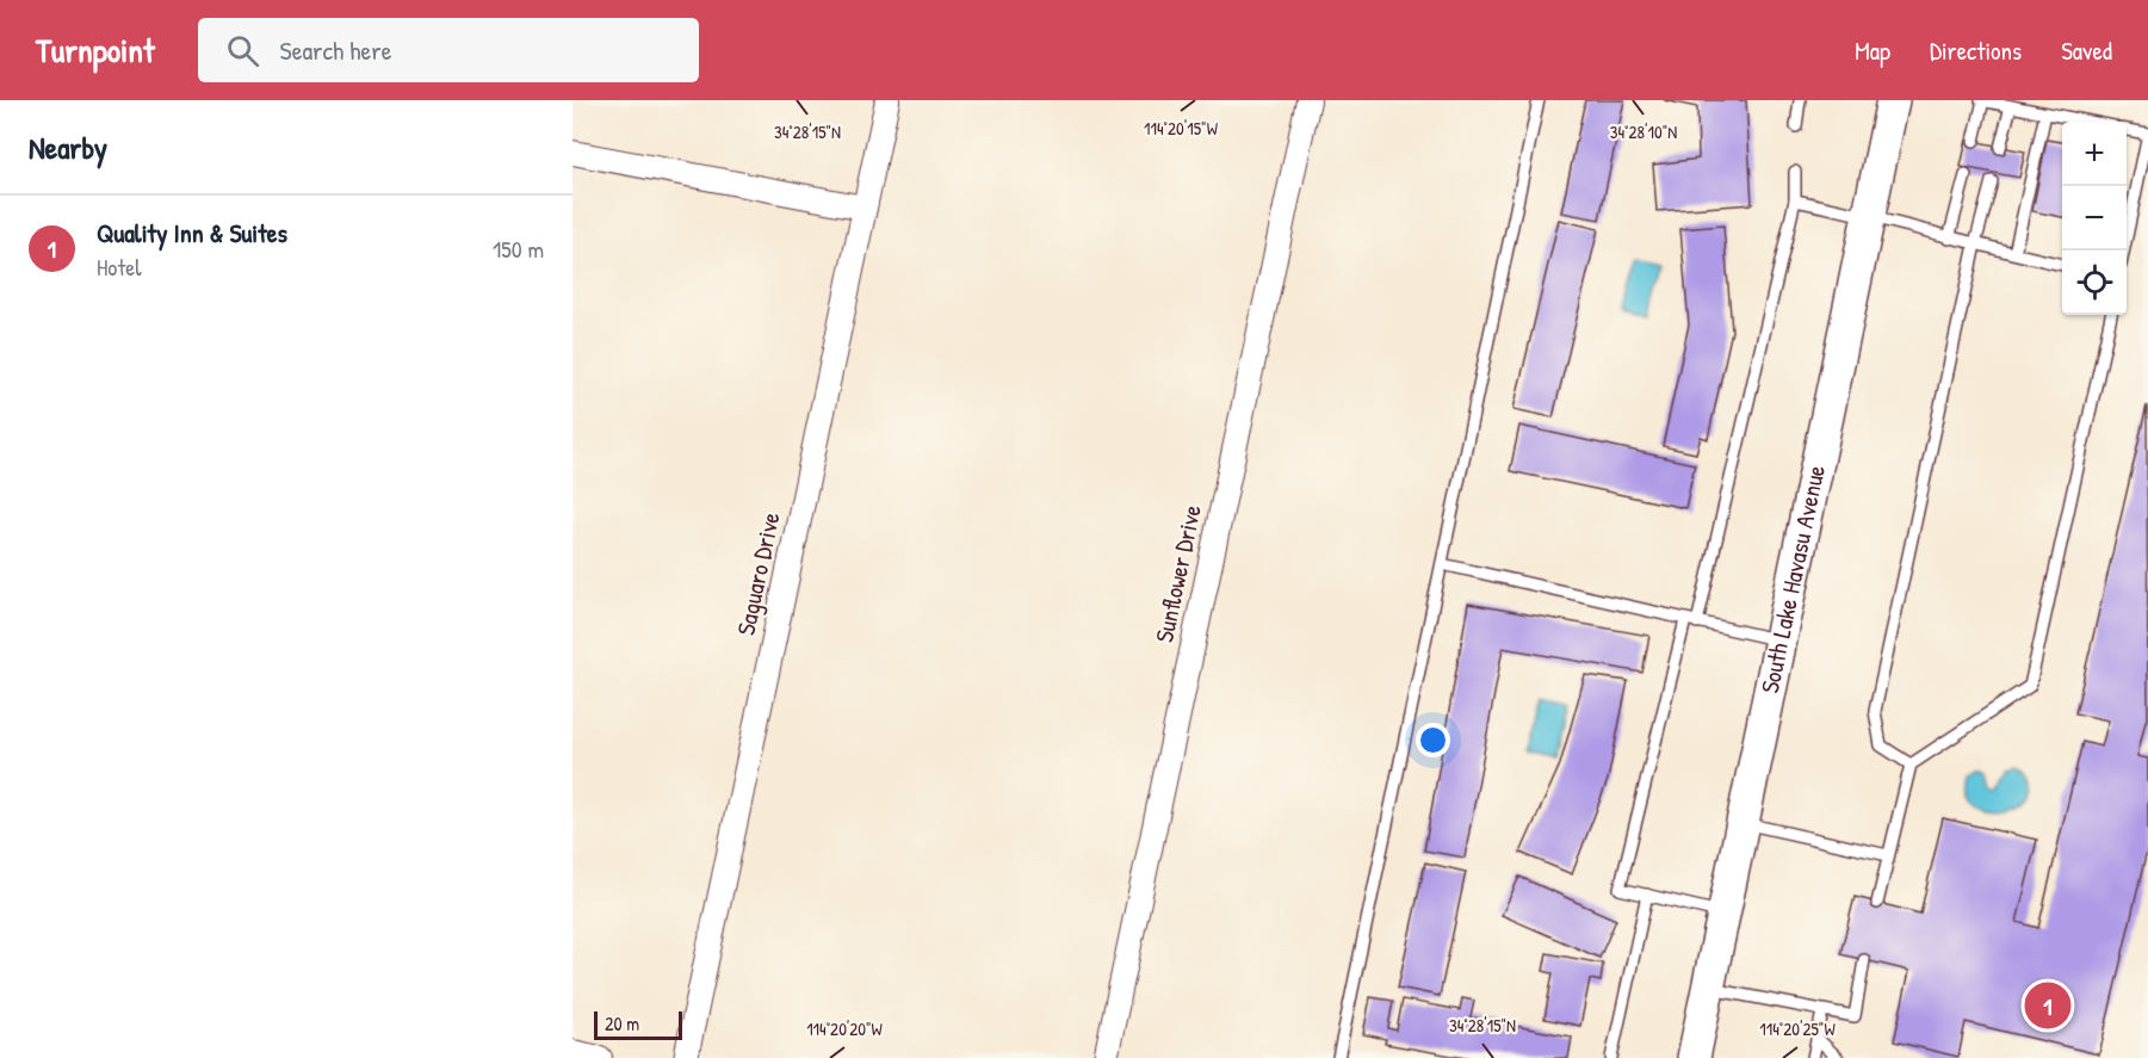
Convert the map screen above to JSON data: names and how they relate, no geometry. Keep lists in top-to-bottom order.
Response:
{
  "streets": {
    "main road": ["South Lake Havasu Avenue"],
    "street": ["Saguaro Drive", "Sunflower Drive"]
  },
  "scale_bar": "20 m",
  "page": {
    "header": "Turnpoint",
    "search": "Search here",
    "nav": ["Map", "Directions", "Saved"],
    "heading": "Nearby",
    "map_buttons": ["+", "−"],
    "list": [
      {
        "mark": "1",
        "name": "Quality Inn & Suites",
        "note": "Hotel",
        "value": "150 m"
      }
    ],
    "pins": "1",
    "scale": "20 m"
  },
  "coordinates": [
    "114°20'15\"W",
    "34°28'15\"N",
    "34°28'10\"N",
    "114°20'20\"W",
    "114°20'25\"W"
  ]
}
